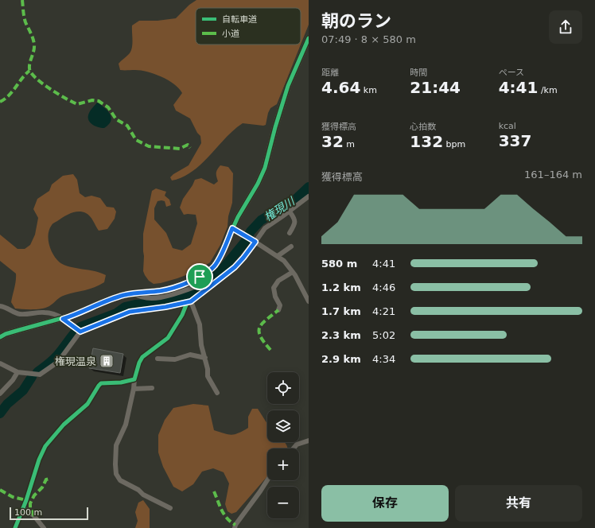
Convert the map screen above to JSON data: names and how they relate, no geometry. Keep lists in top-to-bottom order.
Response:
{
  "water": ["権現川"],
  "places": {
    "building": ["権現温泉"]
  },
  "legend": ["自転車道", "小道"],
  "scale_bar": "100 m",
  "page": {
    "heading": ["朝のラン", "07:49 · 8 × 580 m"],
    "stats": [
      ["距離", "4.64 km"],
      ["時間", "21:44"],
      ["ペース", "4:41 /km"],
      ["獲得標高", "32 m"],
      ["心拍数", "132 bpm"],
      ["kcal", "337"]
    ],
    "chart": ["獲得標高", "161–164 m"],
    "list": [
      {
        "name": "580 m",
        "note": "4:41"
      },
      {
        "name": "1.2 km",
        "note": "4:46"
      },
      {
        "name": "1.7 km",
        "note": "4:21"
      },
      {
        "name": "2.3 km",
        "note": "5:02"
      },
      {
        "name": "2.9 km",
        "note": "4:34"
      }
    ],
    "map_buttons": ["+", "−"],
    "buttons": ["保存", "共有"],
    "scale": "100 m"
  }
}
